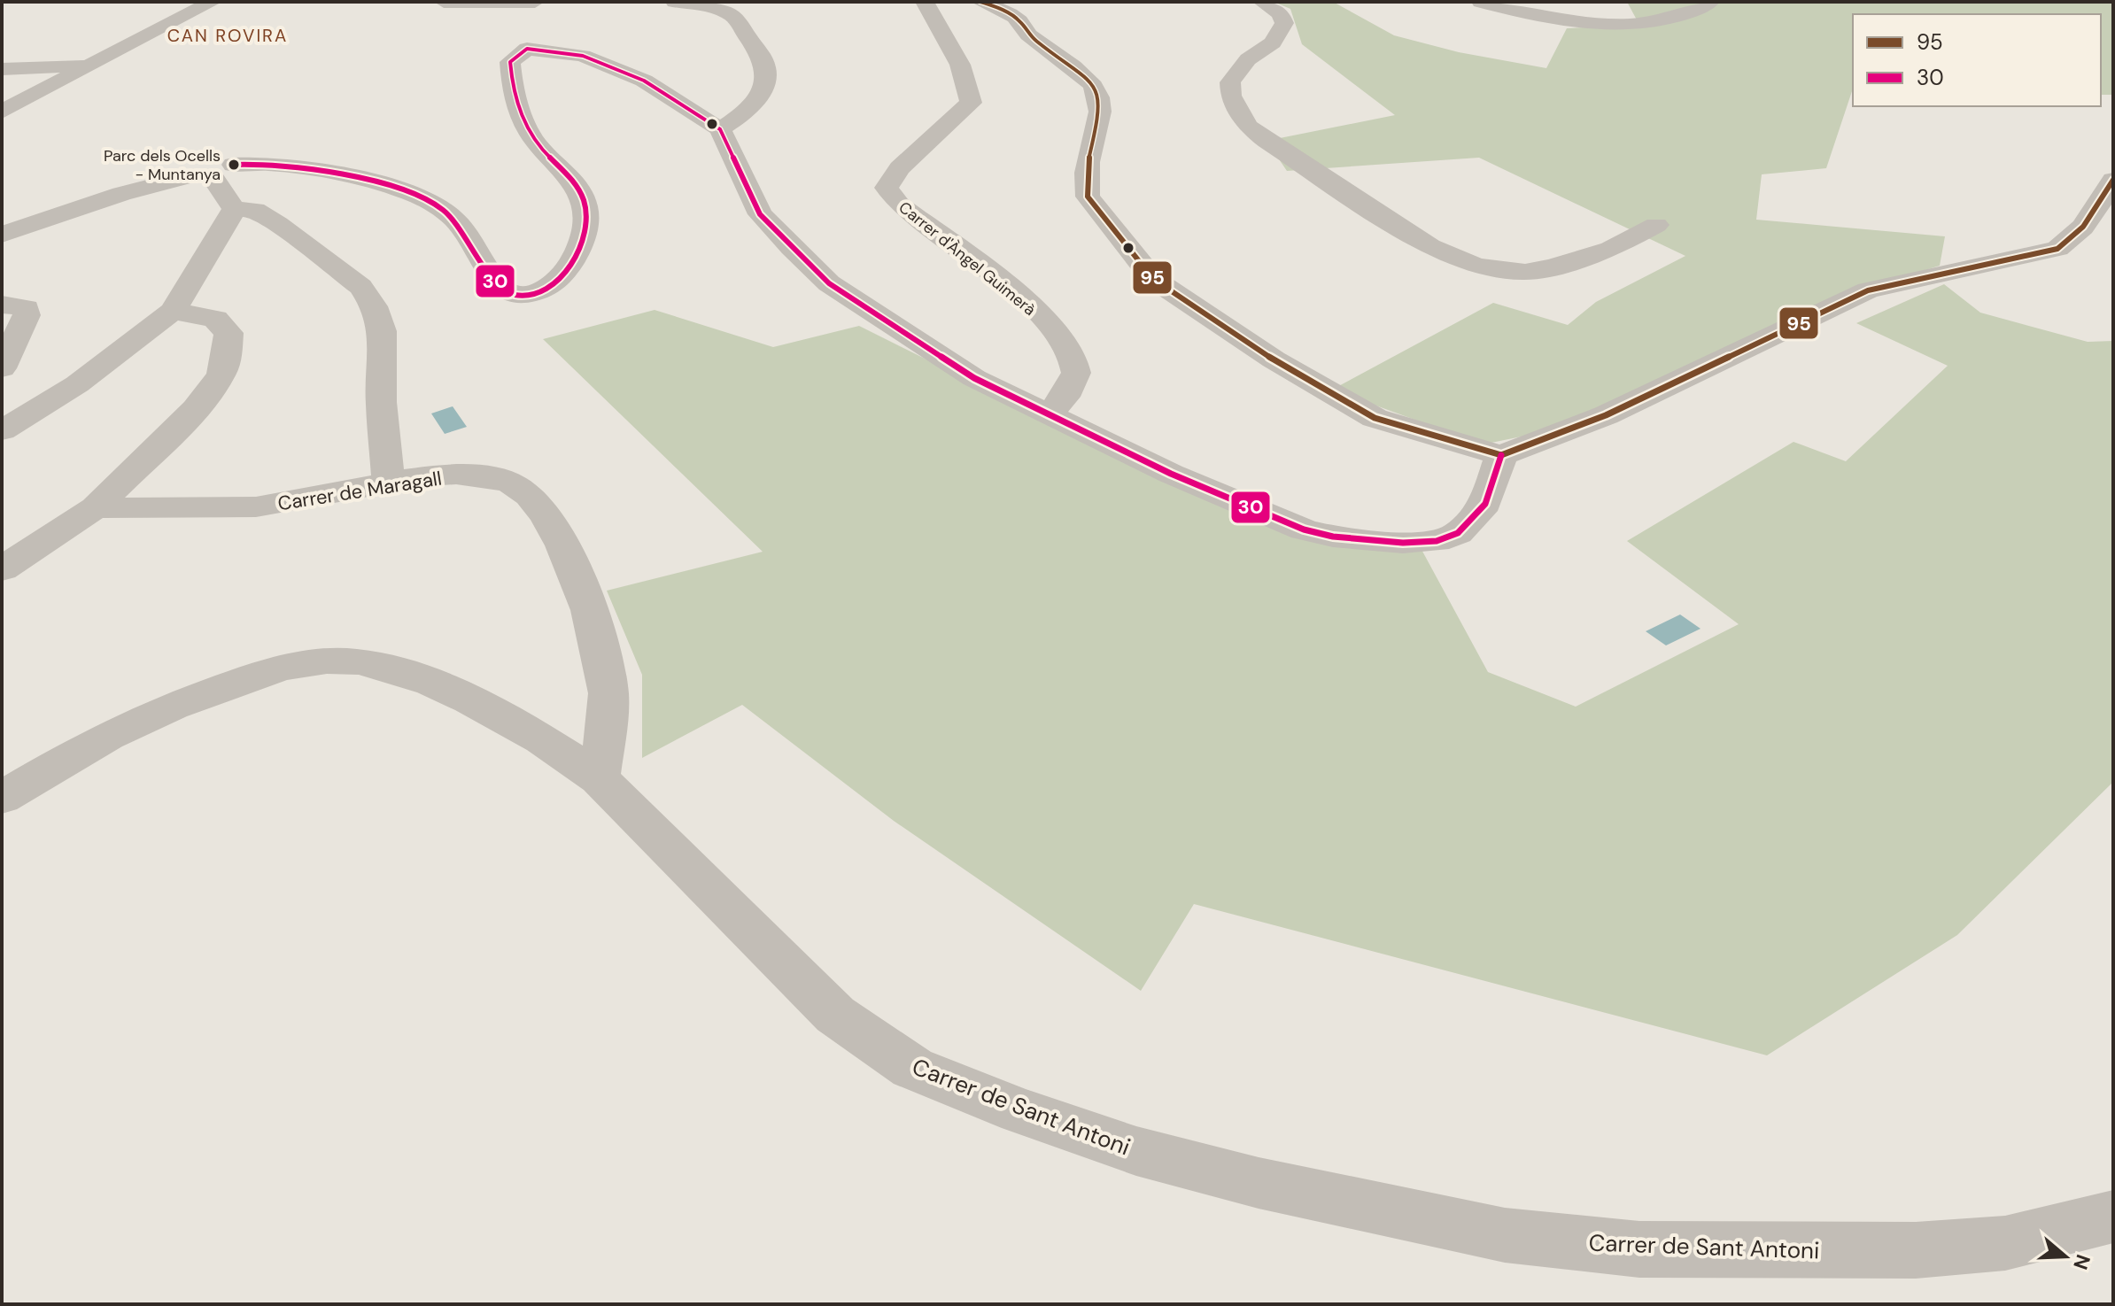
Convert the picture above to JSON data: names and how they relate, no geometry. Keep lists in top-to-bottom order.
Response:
{
  "streets": {
    "street": ["Carrer d'Àngel Guimerà", "Carrer de Maragall", "Carrer de Sant Antoni"]
  },
  "crossings": [
    ["Carrer de Maragall", "Carrer de Sant Antoni"]
  ],
  "districts": ["CAN ROVIRA"],
  "places": ["Parc dels Ocells - Muntanya"],
  "lines": ["transit line 95", "transit line 30"],
  "legend": ["95", "30"],
  "north": "right"
}
